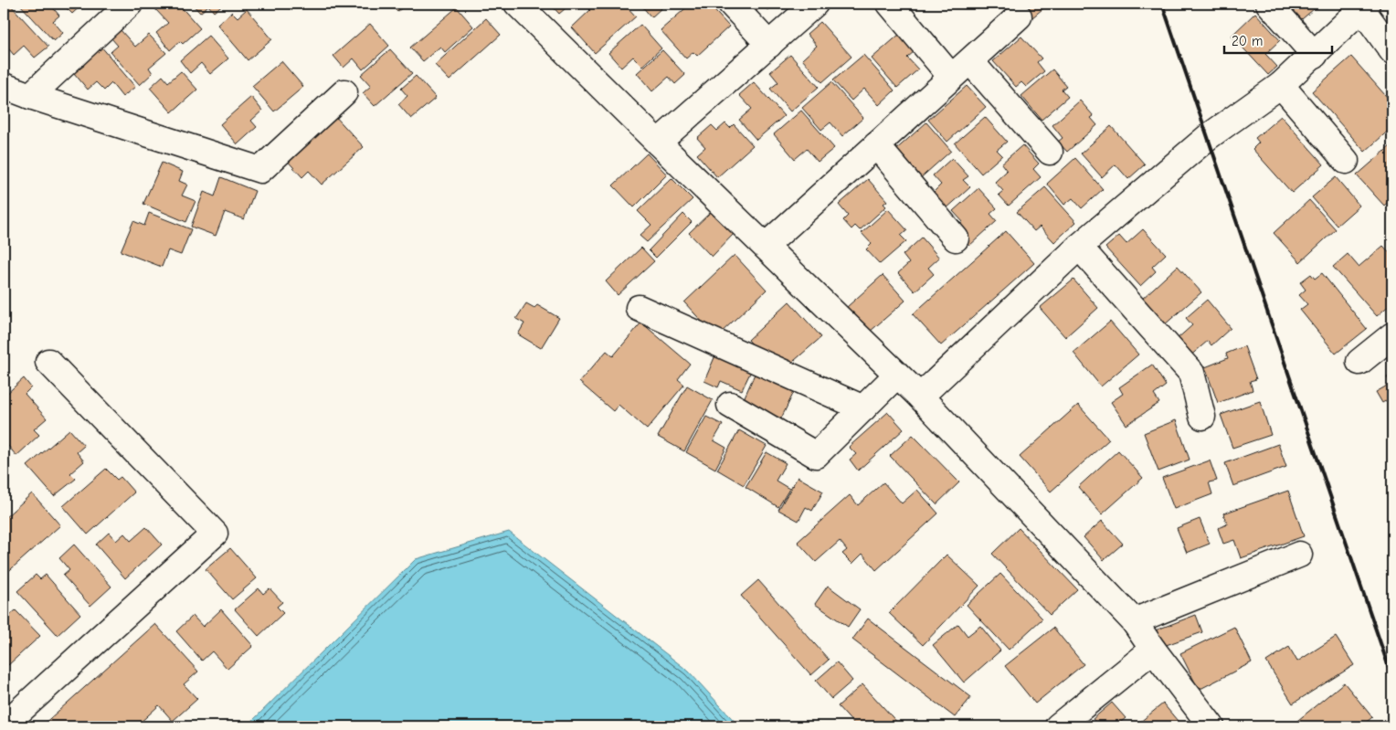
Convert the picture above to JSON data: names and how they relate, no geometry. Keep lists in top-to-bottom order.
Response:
{
  "scale_bar": "20 m"
}
